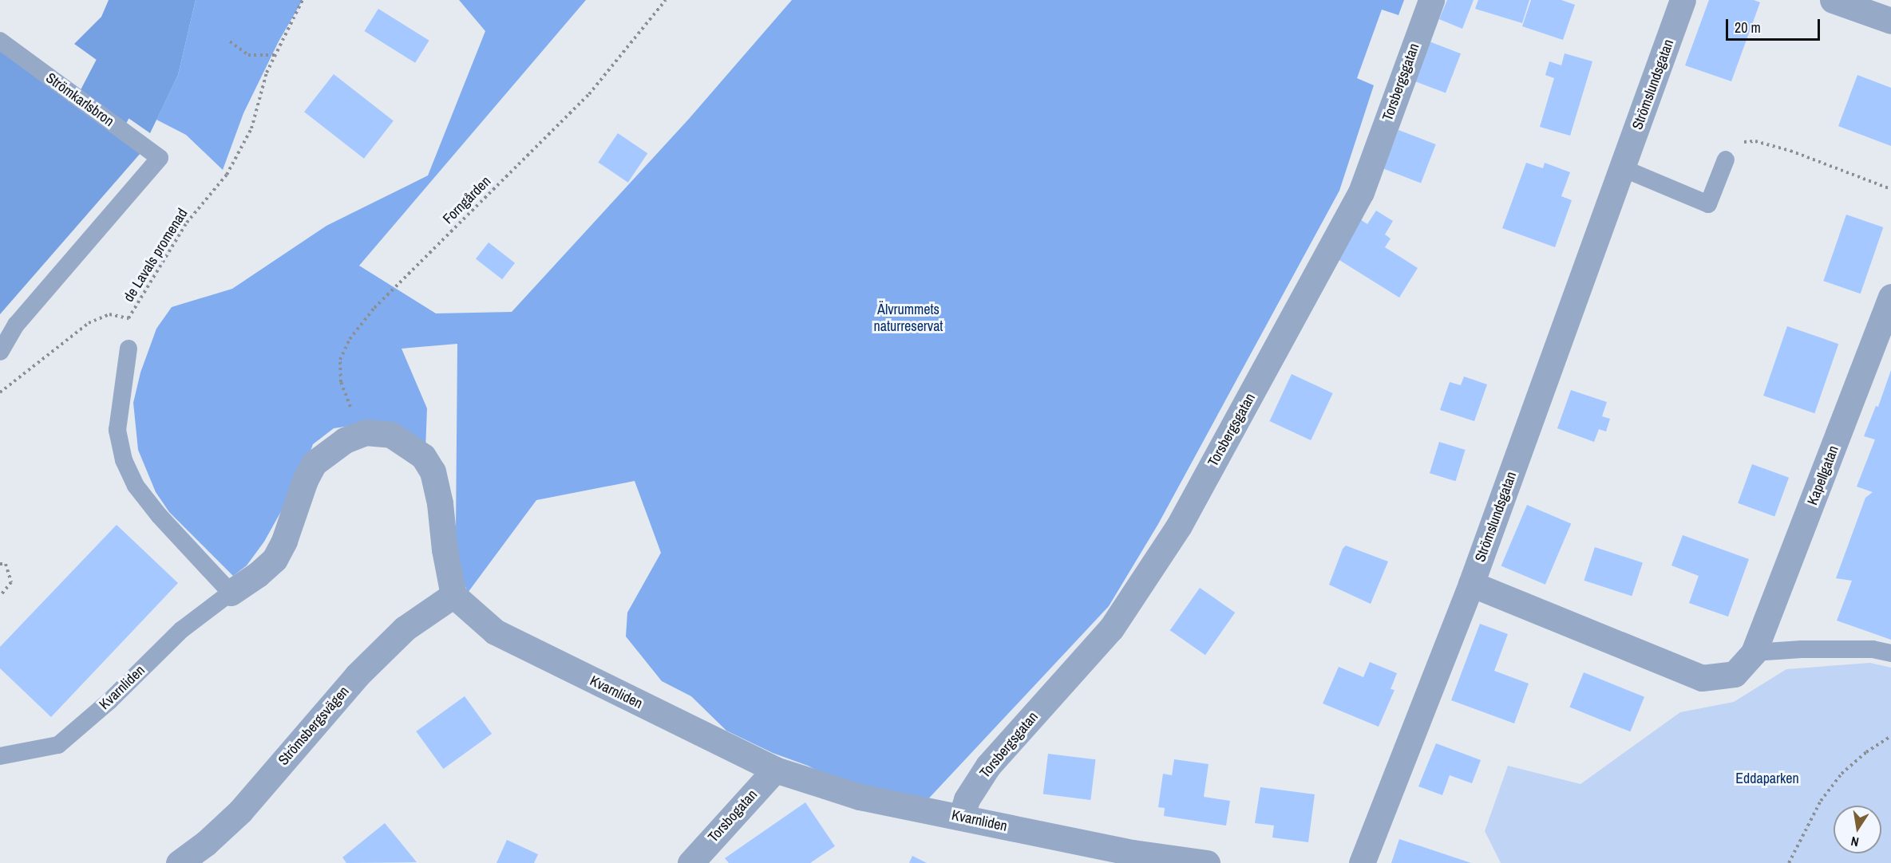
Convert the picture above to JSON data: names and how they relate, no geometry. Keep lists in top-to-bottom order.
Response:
{
  "streets": {
    "street": [
      "Torsbergsgatan",
      "Strömslundsgatan",
      "Kapellgatan",
      "Kvarnliden",
      "Strömsbergsvägen",
      "Torsbogatan"
    ],
    "lane": ["Strömkarlsbron"],
    "path": ["Forngården", "de Lavals promenad"]
  },
  "crossings": [
    ["Torsbergsgatan", "Kvarnliden"],
    ["Strömslundsgatan", "Kapellgatan"],
    ["Forngården", "Kvarnliden"],
    ["Kvarnliden", "Strömsbergsvägen"],
    ["Kvarnliden", "Torsbogatan"]
  ],
  "parks": ["Älvrummets naturreservat", "Eddaparken"],
  "scale_bar": "20 m",
  "north": "bottom"
}
